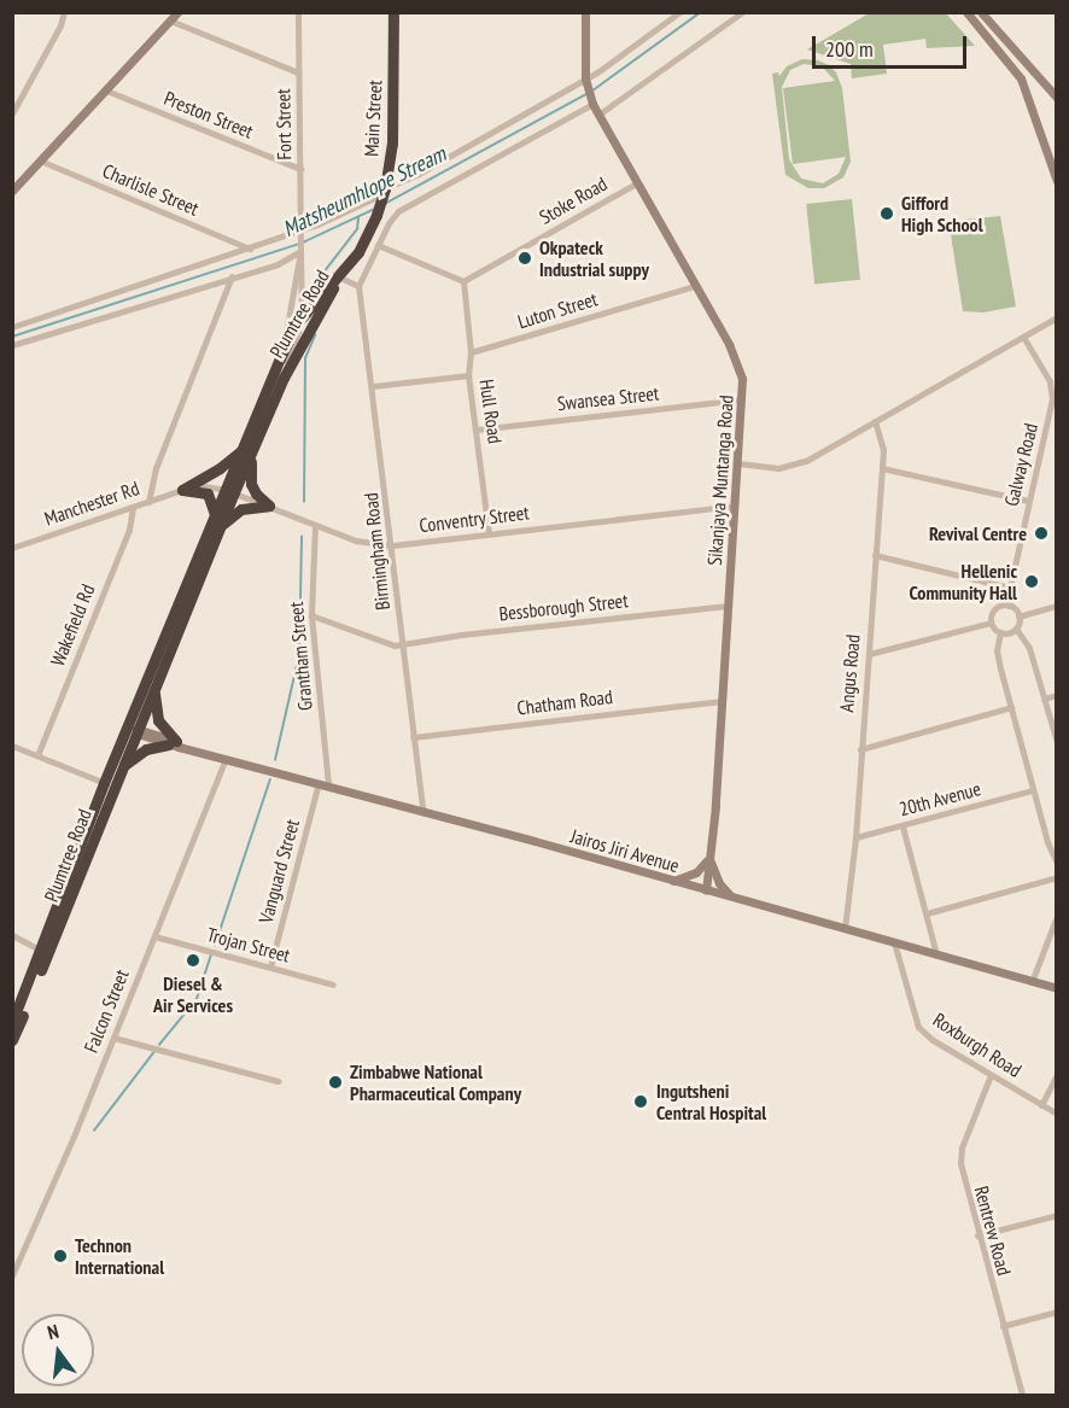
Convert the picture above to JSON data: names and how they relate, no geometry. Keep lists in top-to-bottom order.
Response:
{
  "streets": {
    "highway": ["Main Street", "Plumtree Road"],
    "street": [
      "Preston Street",
      "Fort Street",
      "Charlisle Street",
      "Stoke Road",
      "Luton Street",
      "Swansea Street",
      "Hull Road",
      "Galway Road",
      "Sikanjaya Muntanga Road",
      "Manchester Rd",
      "Conventry Street",
      "Birmingham Road",
      "Bessborough Street",
      "Wakefield Rd",
      "Grantham Street",
      "Angus Road",
      "Chatham Road",
      "20th Avenue",
      "Jairos Jiri Avenue",
      "Vanguard Street",
      "Trojan Street",
      "Falcon Street",
      "Roxburgh Road",
      "Rentrew Road"
    ]
  },
  "crossings": [
    ["Preston Street", "Fort Street"],
    ["Main Street", "Plumtree Road"],
    ["Stoke Road", "Hull Road"],
    ["Stoke Road", "Sikanjaya Muntanga Road"],
    ["Luton Street", "Hull Road"],
    ["Luton Street", "Sikanjaya Muntanga Road"],
    ["Plumtree Road", "Manchester Rd"],
    ["Plumtree Road", "Conventry Street"],
    ["Plumtree Road", "Jairos Jiri Avenue"],
    ["Swansea Street", "Hull Road"],
    ["Swansea Street", "Sikanjaya Muntanga Road"],
    ["Hull Road", "Conventry Street"],
    ["Sikanjaya Muntanga Road", "Conventry Street"],
    ["Sikanjaya Muntanga Road", "Bessborough Street"],
    ["Sikanjaya Muntanga Road", "Chatham Road"],
    ["Sikanjaya Muntanga Road", "Jairos Jiri Avenue"],
    ["Manchester Rd", "Conventry Street"],
    ["Manchester Rd", "Wakefield Rd"],
    ["Conventry Street", "Birmingham Road"],
    ["Conventry Street", "Grantham Street"],
    ["Birmingham Road", "Bessborough Street"],
    ["Birmingham Road", "Chatham Road"],
    ["Birmingham Road", "Jairos Jiri Avenue"],
    ["Grantham Street", "Jairos Jiri Avenue"],
    ["Grantham Street", "Vanguard Street"],
    ["Angus Road", "20th Avenue"],
    ["Angus Road", "Jairos Jiri Avenue"],
    ["Jairos Jiri Avenue", "Vanguard Street"],
    ["Jairos Jiri Avenue", "Falcon Street"],
    ["Jairos Jiri Avenue", "Roxburgh Road"],
    ["Vanguard Street", "Trojan Street"],
    ["Trojan Street", "Falcon Street"],
    ["Roxburgh Road", "Rentrew Road"]
  ],
  "water": ["Matsheumhlope Stream"],
  "places": [
    "Gifford High School",
    "Okpateck Industrial suppy",
    "Revival Centre",
    "Hellenic Community Hall",
    "Diesel & Air Services",
    "Zimbabwe National Pharmaceutical Company",
    "Ingutsheni Central Hospital",
    "Technon International"
  ],
  "scale_bar": "200 m",
  "north": "top"
}
